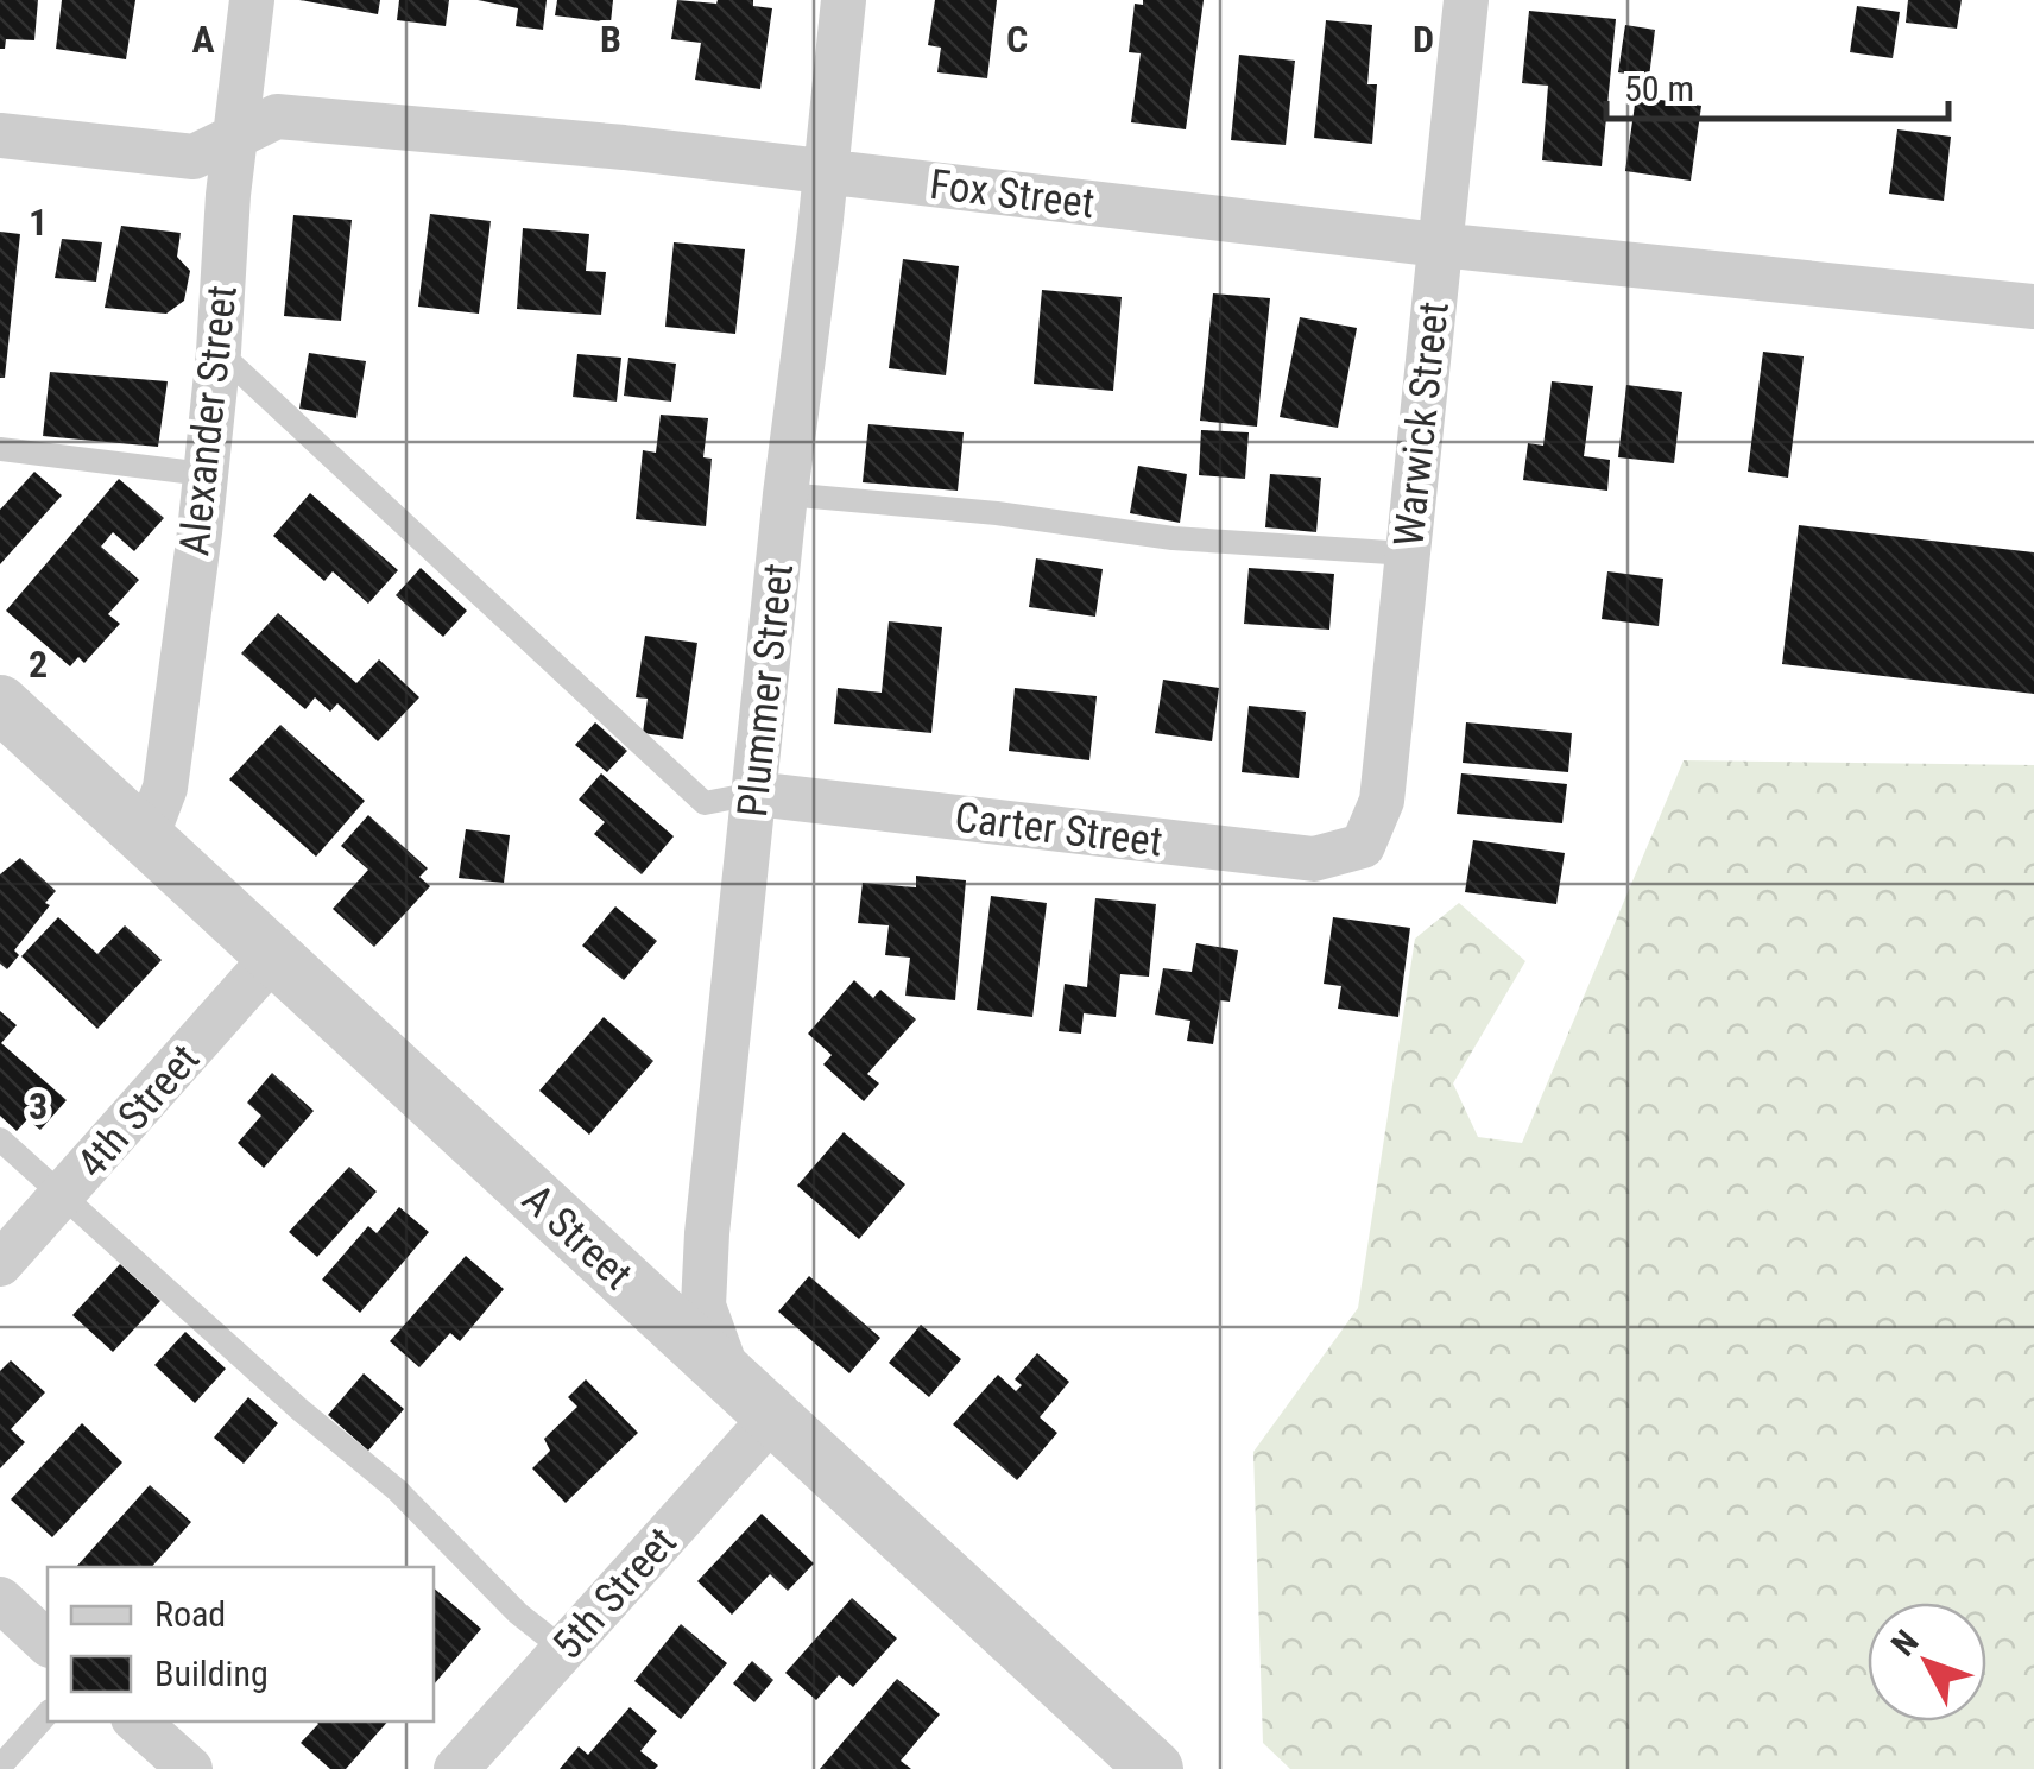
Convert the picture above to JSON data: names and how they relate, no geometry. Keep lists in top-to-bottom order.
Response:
{
  "streets": {
    "street": [
      "Fox Street",
      "Alexander Street",
      "Warwick Street",
      "Plummer Street",
      "Carter Street",
      "4th Street",
      "A Street",
      "5th Street"
    ]
  },
  "crossings": [
    ["Fox Street", "Alexander Street"],
    ["Fox Street", "Warwick Street"],
    ["Fox Street", "Plummer Street"],
    ["Alexander Street", "A Street"],
    ["Warwick Street", "Carter Street"],
    ["Plummer Street", "Carter Street"],
    ["Plummer Street", "A Street"],
    ["4th Street", "A Street"],
    ["A Street", "5th Street"]
  ],
  "legend": ["Road", "Building"],
  "scale_bar": "50 m",
  "north": "top left",
  "grid": {
    "columns": [
      "A",
      "B",
      "C",
      "D"
    ],
    "rows": ["1", "2", "3"]
  }
}
